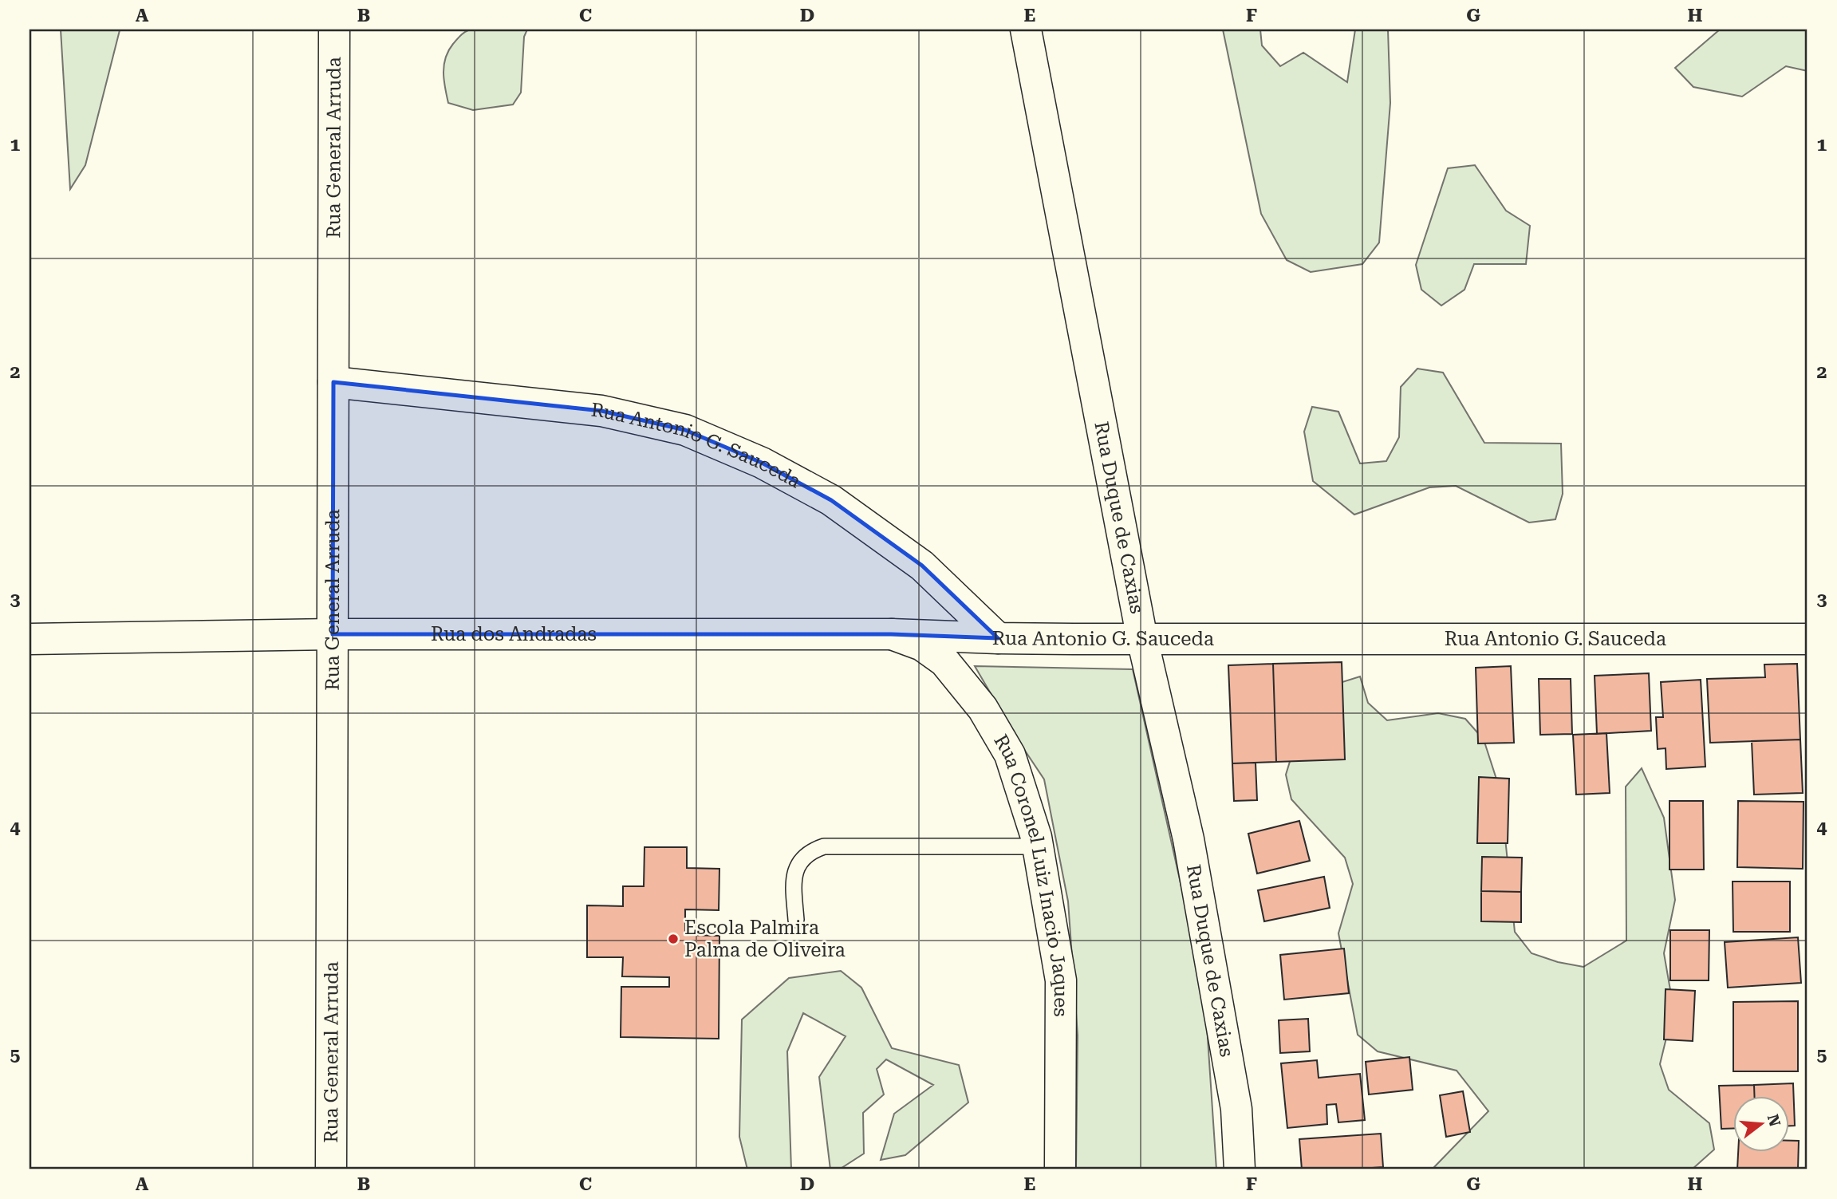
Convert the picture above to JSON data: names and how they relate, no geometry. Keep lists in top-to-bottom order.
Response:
{
  "streets": {
    "street": [
      "Rua General Arruda",
      "Rua Antonio G. Sauceda",
      "Rua Duque de Caxias",
      "Rua dos Andradas",
      "Rua Coronel Luiz Inacio Jaques"
    ]
  },
  "crossings": [
    ["Rua General Arruda", "Rua Antonio G. Sauceda"],
    ["Rua General Arruda", "Rua dos Andradas"],
    ["Rua Antonio G. Sauceda", "Rua Duque de Caxias"],
    ["Rua Antonio G. Sauceda", "Rua dos Andradas"],
    ["Rua dos Andradas", "Rua Coronel Luiz Inacio Jaques"]
  ],
  "places": ["Escola Palmira Palma de Oliveira"],
  "north": "right",
  "grid": {
    "columns": [
      "A",
      "B",
      "C",
      "D",
      "E",
      "F",
      "G",
      "H"
    ],
    "rows": [
      "1",
      "2",
      "3",
      "4",
      "5"
    ]
  }
}
